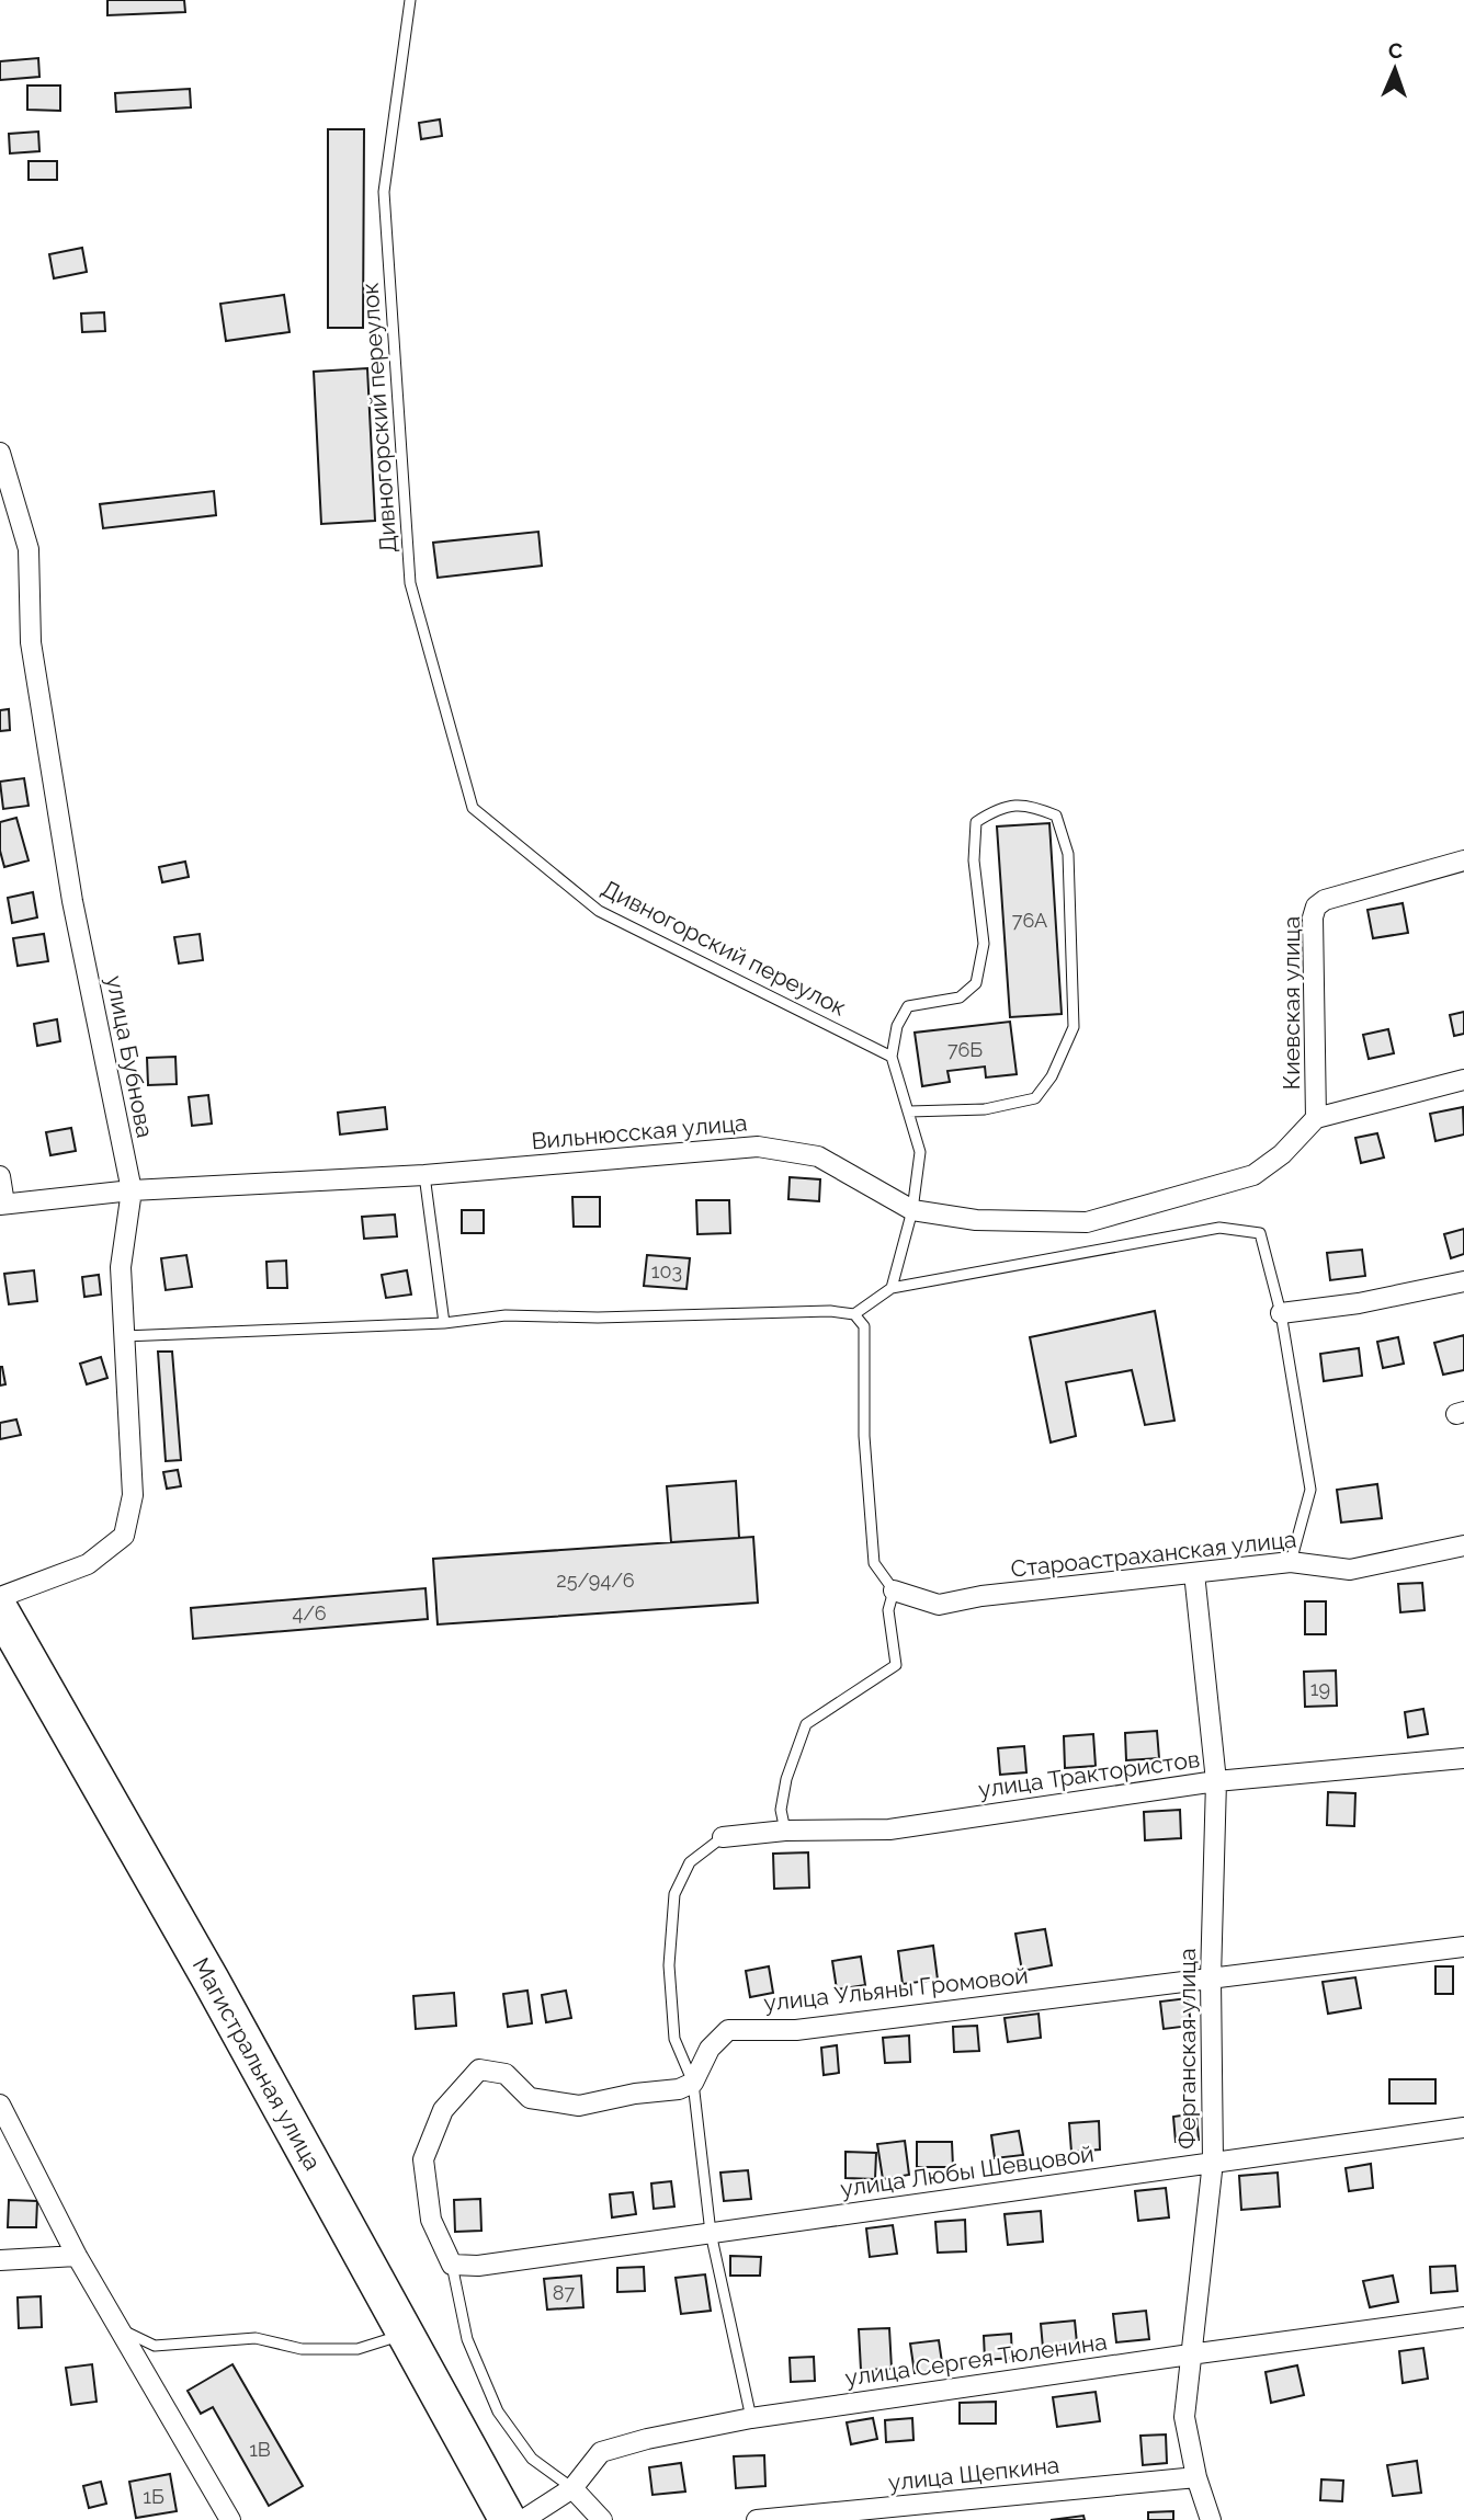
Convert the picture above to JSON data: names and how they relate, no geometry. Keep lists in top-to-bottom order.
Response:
{
  "streets": {
    "highway": ["Магистральная улица"],
    "street": [
      "Киевская улица",
      "улица Бубнова",
      "Вильнюсская улица",
      "Староастраханская улица",
      "улица Трактористов",
      "улица Ульяны Громовой",
      "Ферганская улица",
      "улица Любы Шевцовой",
      "улица Сергея Тюленина",
      "улица Щепкина"
    ],
    "lane": ["Дивногорский переулок"]
  },
  "crossings": [
    ["Киевская улица", "Вильнюсская улица"],
    ["улица Бубнова", "Вильнюсская улица"],
    ["Староастраханская улица", "Ферганская улица"],
    ["улица Трактористов", "Ферганская улица"],
    ["улица Ульяны Громовой", "Ферганская улица"],
    ["Ферганская улица", "улица Любы Шевцовой"],
    ["Ферганская улица", "улица Сергея Тюленина"],
    ["Ферганская улица", "улица Щепкина"]
  ],
  "house_numbers": [
    "76А",
    "76Б",
    "103",
    "25/94/6",
    "4/6",
    "19",
    "87",
    "1В",
    "1Б"
  ],
  "north": "top"
}
